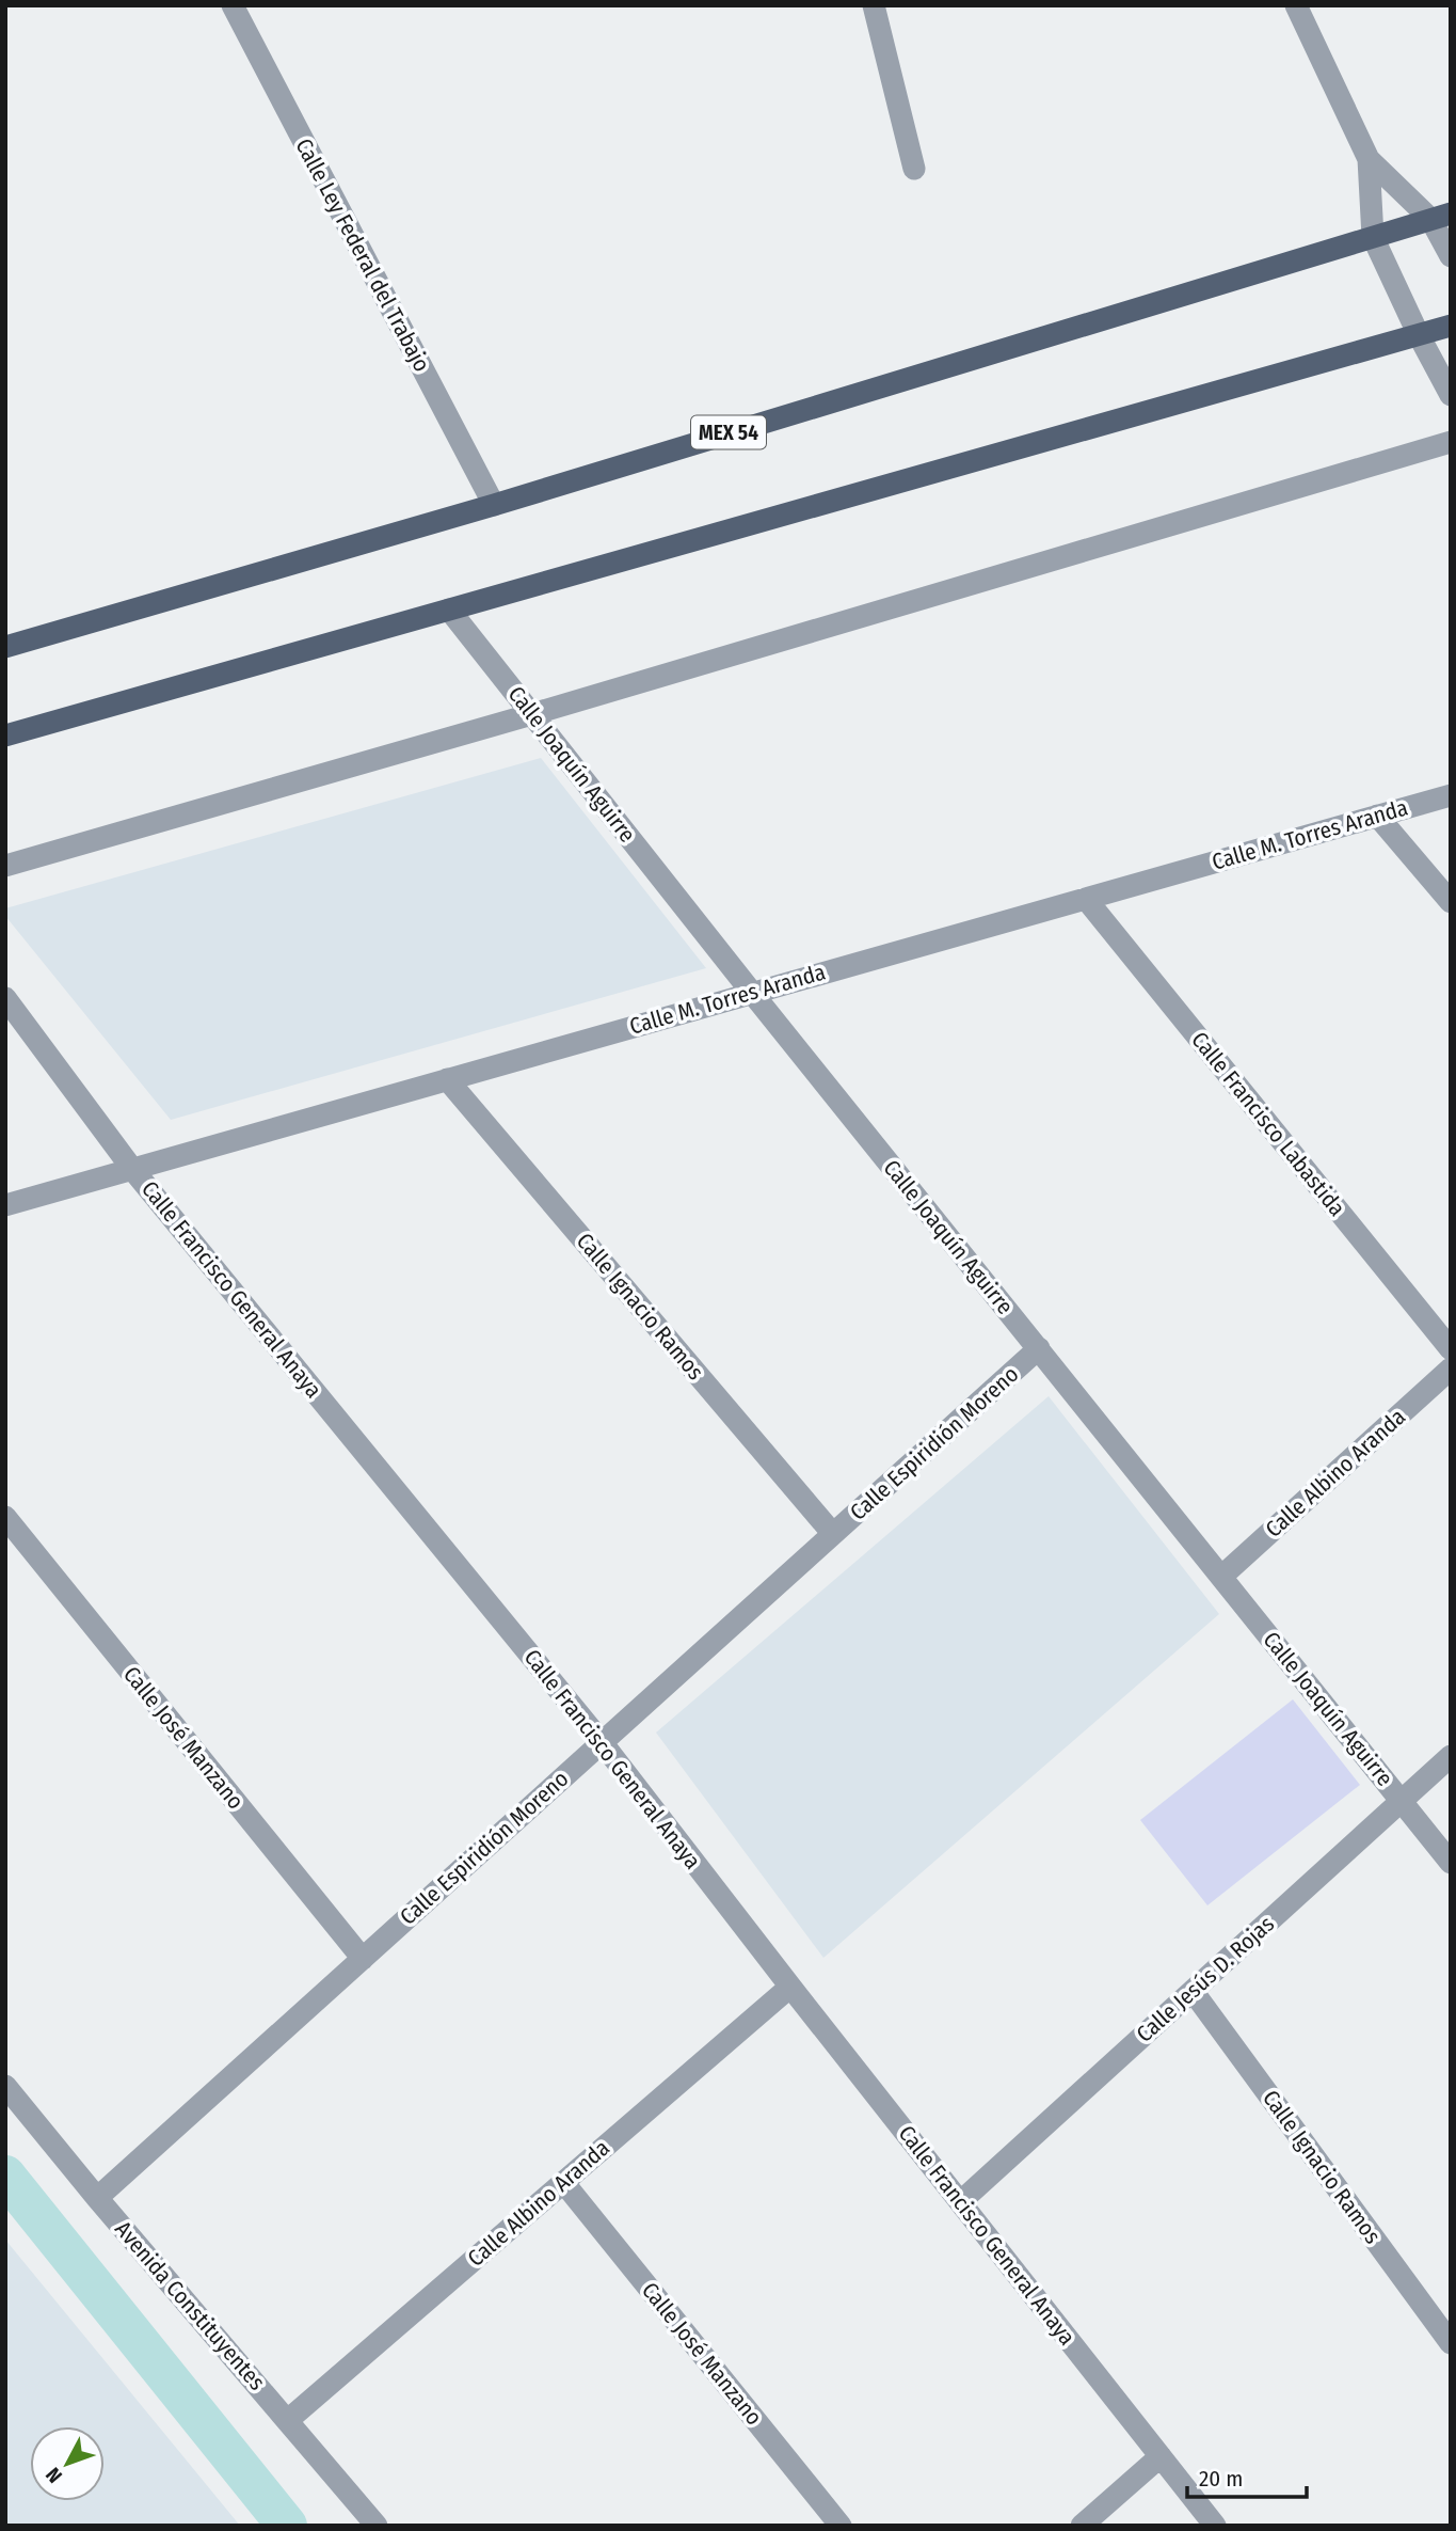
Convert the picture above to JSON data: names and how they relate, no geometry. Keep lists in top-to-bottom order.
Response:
{
  "streets": {
    "main road": ["MEX 54"],
    "street": [
      "Calle Ley Federal del Trabajo",
      "Calle Joaquín Aguirre",
      "Calle M. Torres Aranda",
      "Calle Francisco Labastida",
      "Calle Francisco General Anaya",
      "Calle Ignacio Ramos",
      "Calle Espiridión Moreno",
      "Calle Albino Aranda",
      "Calle José Manzano",
      "Calle Jesús D. Rojas",
      "Avenida Constituyentes"
    ]
  },
  "crossings": [
    ["Calle Ley Federal del Trabajo", "MEX 54"],
    ["Calle Joaquín Aguirre", "Calle M. Torres Aranda"],
    ["Calle Joaquín Aguirre", "Calle Espiridión Moreno"],
    ["Calle Joaquín Aguirre", "Calle Albino Aranda"],
    ["Calle Joaquín Aguirre", "Calle Jesús D. Rojas"],
    ["Calle M. Torres Aranda", "Calle Francisco Labastida"],
    ["Calle M. Torres Aranda", "Calle Francisco General Anaya"],
    ["Calle M. Torres Aranda", "Calle Ignacio Ramos"],
    ["Calle Francisco General Anaya", "Calle Espiridión Moreno"],
    ["Calle Francisco General Anaya", "Calle Albino Aranda"],
    ["Calle Francisco General Anaya", "Calle Jesús D. Rojas"],
    ["Calle Ignacio Ramos", "Calle Espiridión Moreno"],
    ["Calle Ignacio Ramos", "Calle Jesús D. Rojas"],
    ["Calle Espiridión Moreno", "Calle José Manzano"],
    ["Calle Espiridión Moreno", "Avenida Constituyentes"],
    ["Calle Albino Aranda", "Calle José Manzano"],
    ["Calle Albino Aranda", "Avenida Constituyentes"]
  ],
  "scale_bar": "20 m",
  "north": "bottom left"
}
